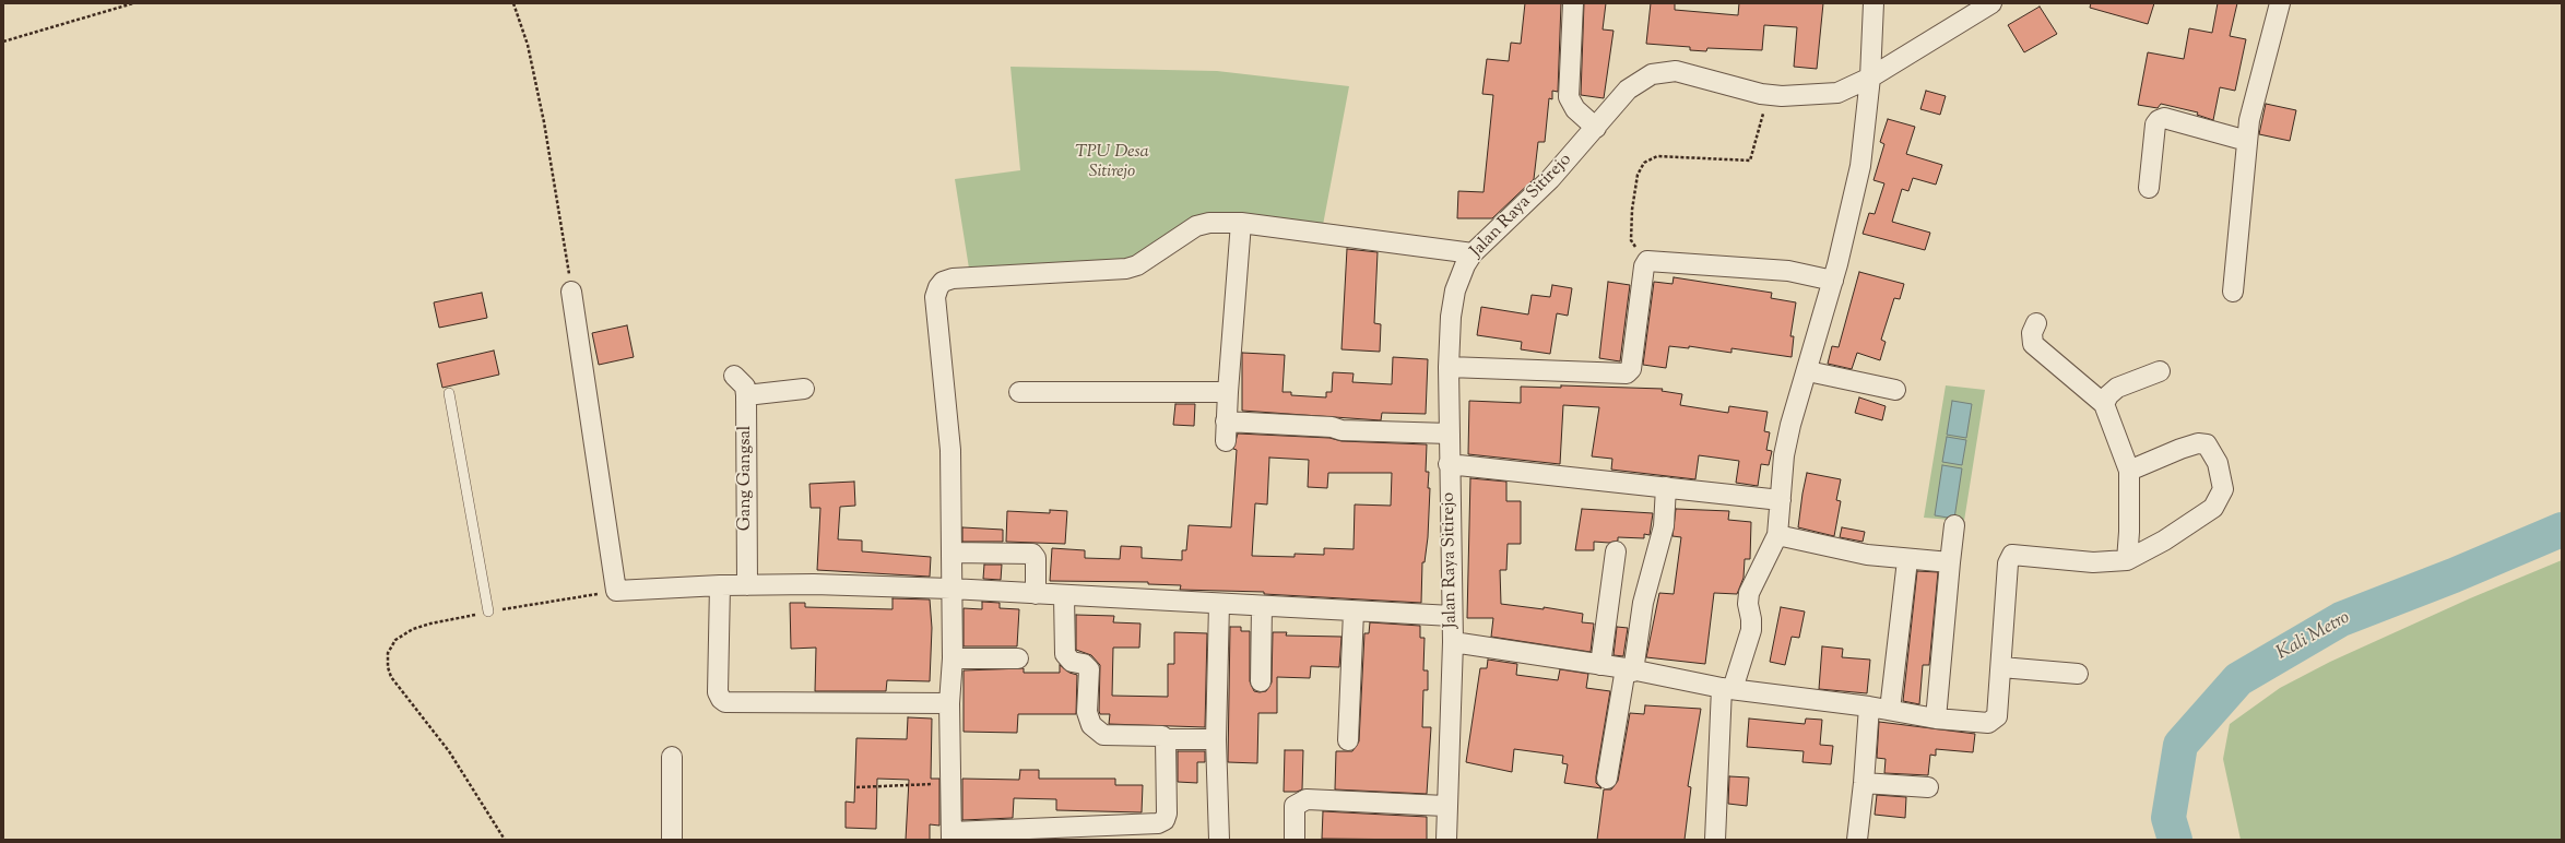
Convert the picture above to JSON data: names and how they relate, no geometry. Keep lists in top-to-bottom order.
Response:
{
  "streets": {
    "street": ["Jalan Raya Sitirejo", "Gang Gangsal"]
  },
  "water": ["Kali Metro"],
  "parks": ["TPU Desa Sitirejo"]
}
